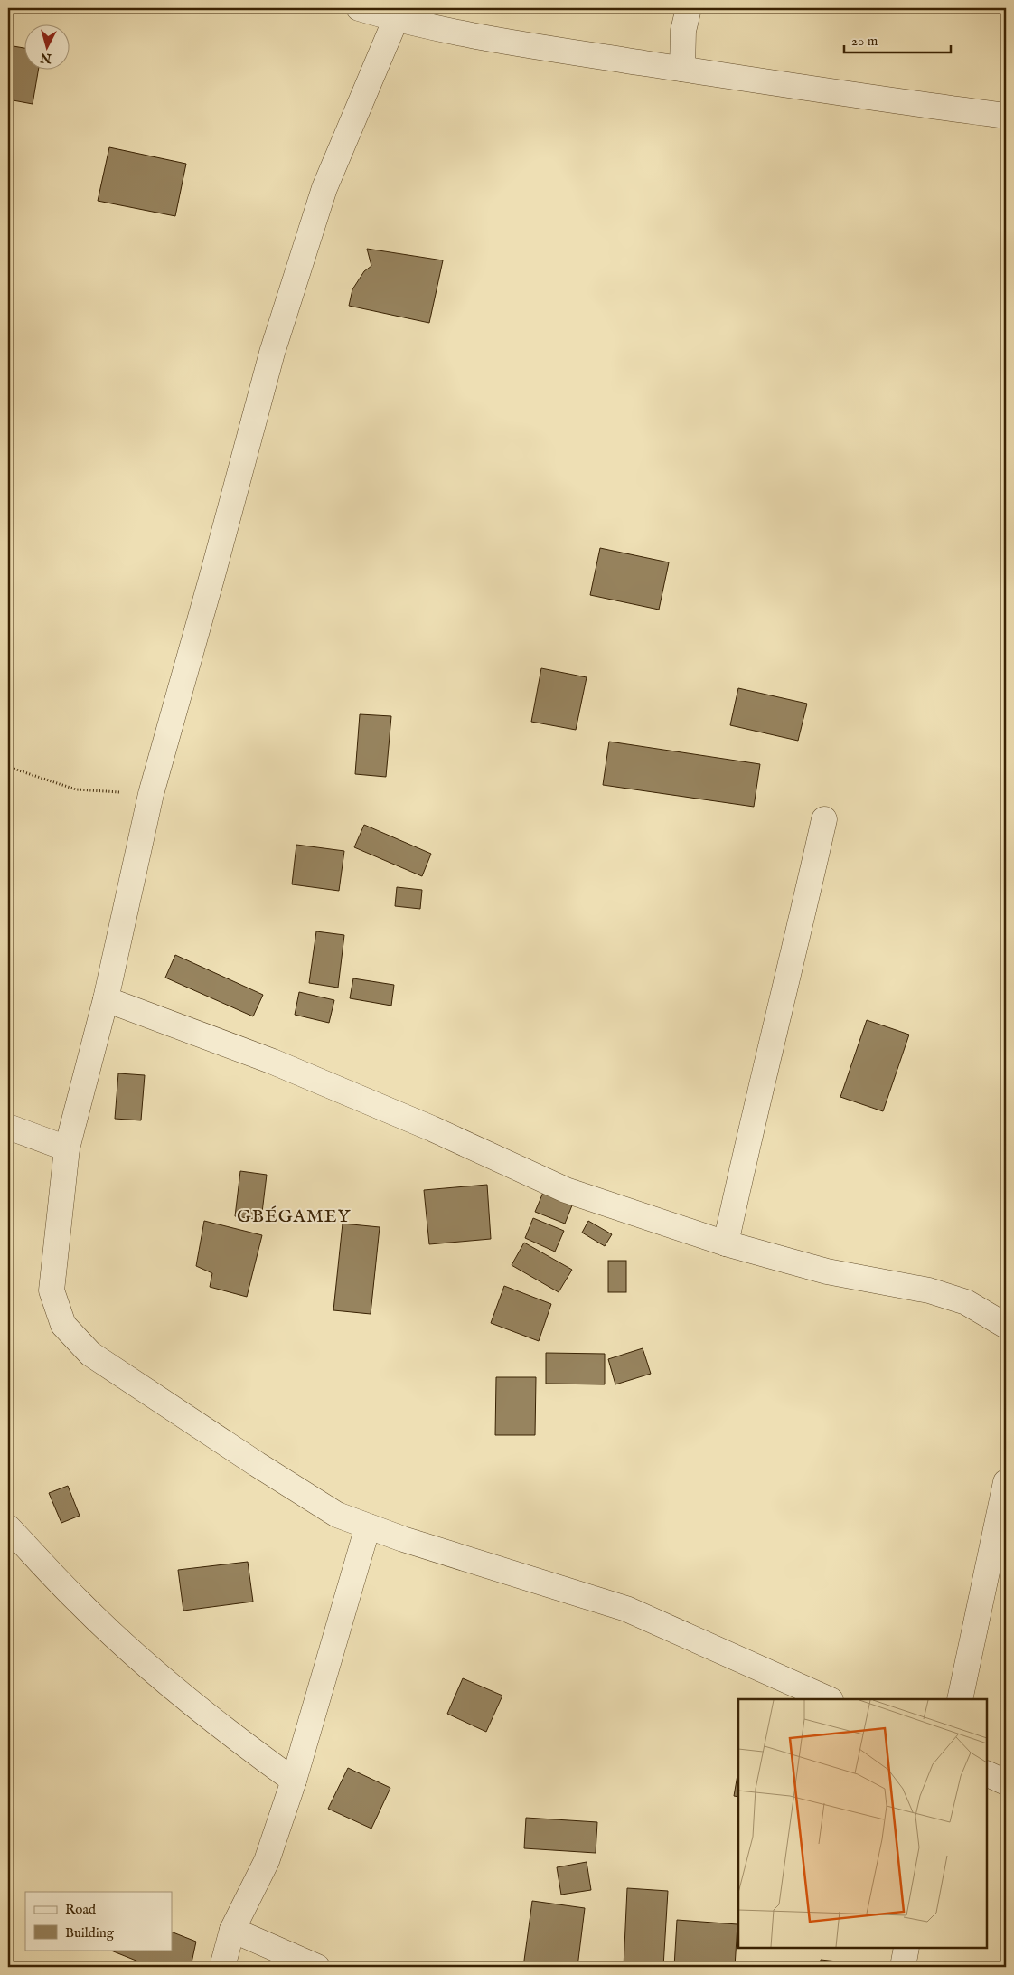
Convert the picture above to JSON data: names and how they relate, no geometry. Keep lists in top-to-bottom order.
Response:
{
  "districts": ["GBÉGAMEY"],
  "legend": ["Road", "Building"],
  "scale_bar": "20 m",
  "north": "bottom"
}
